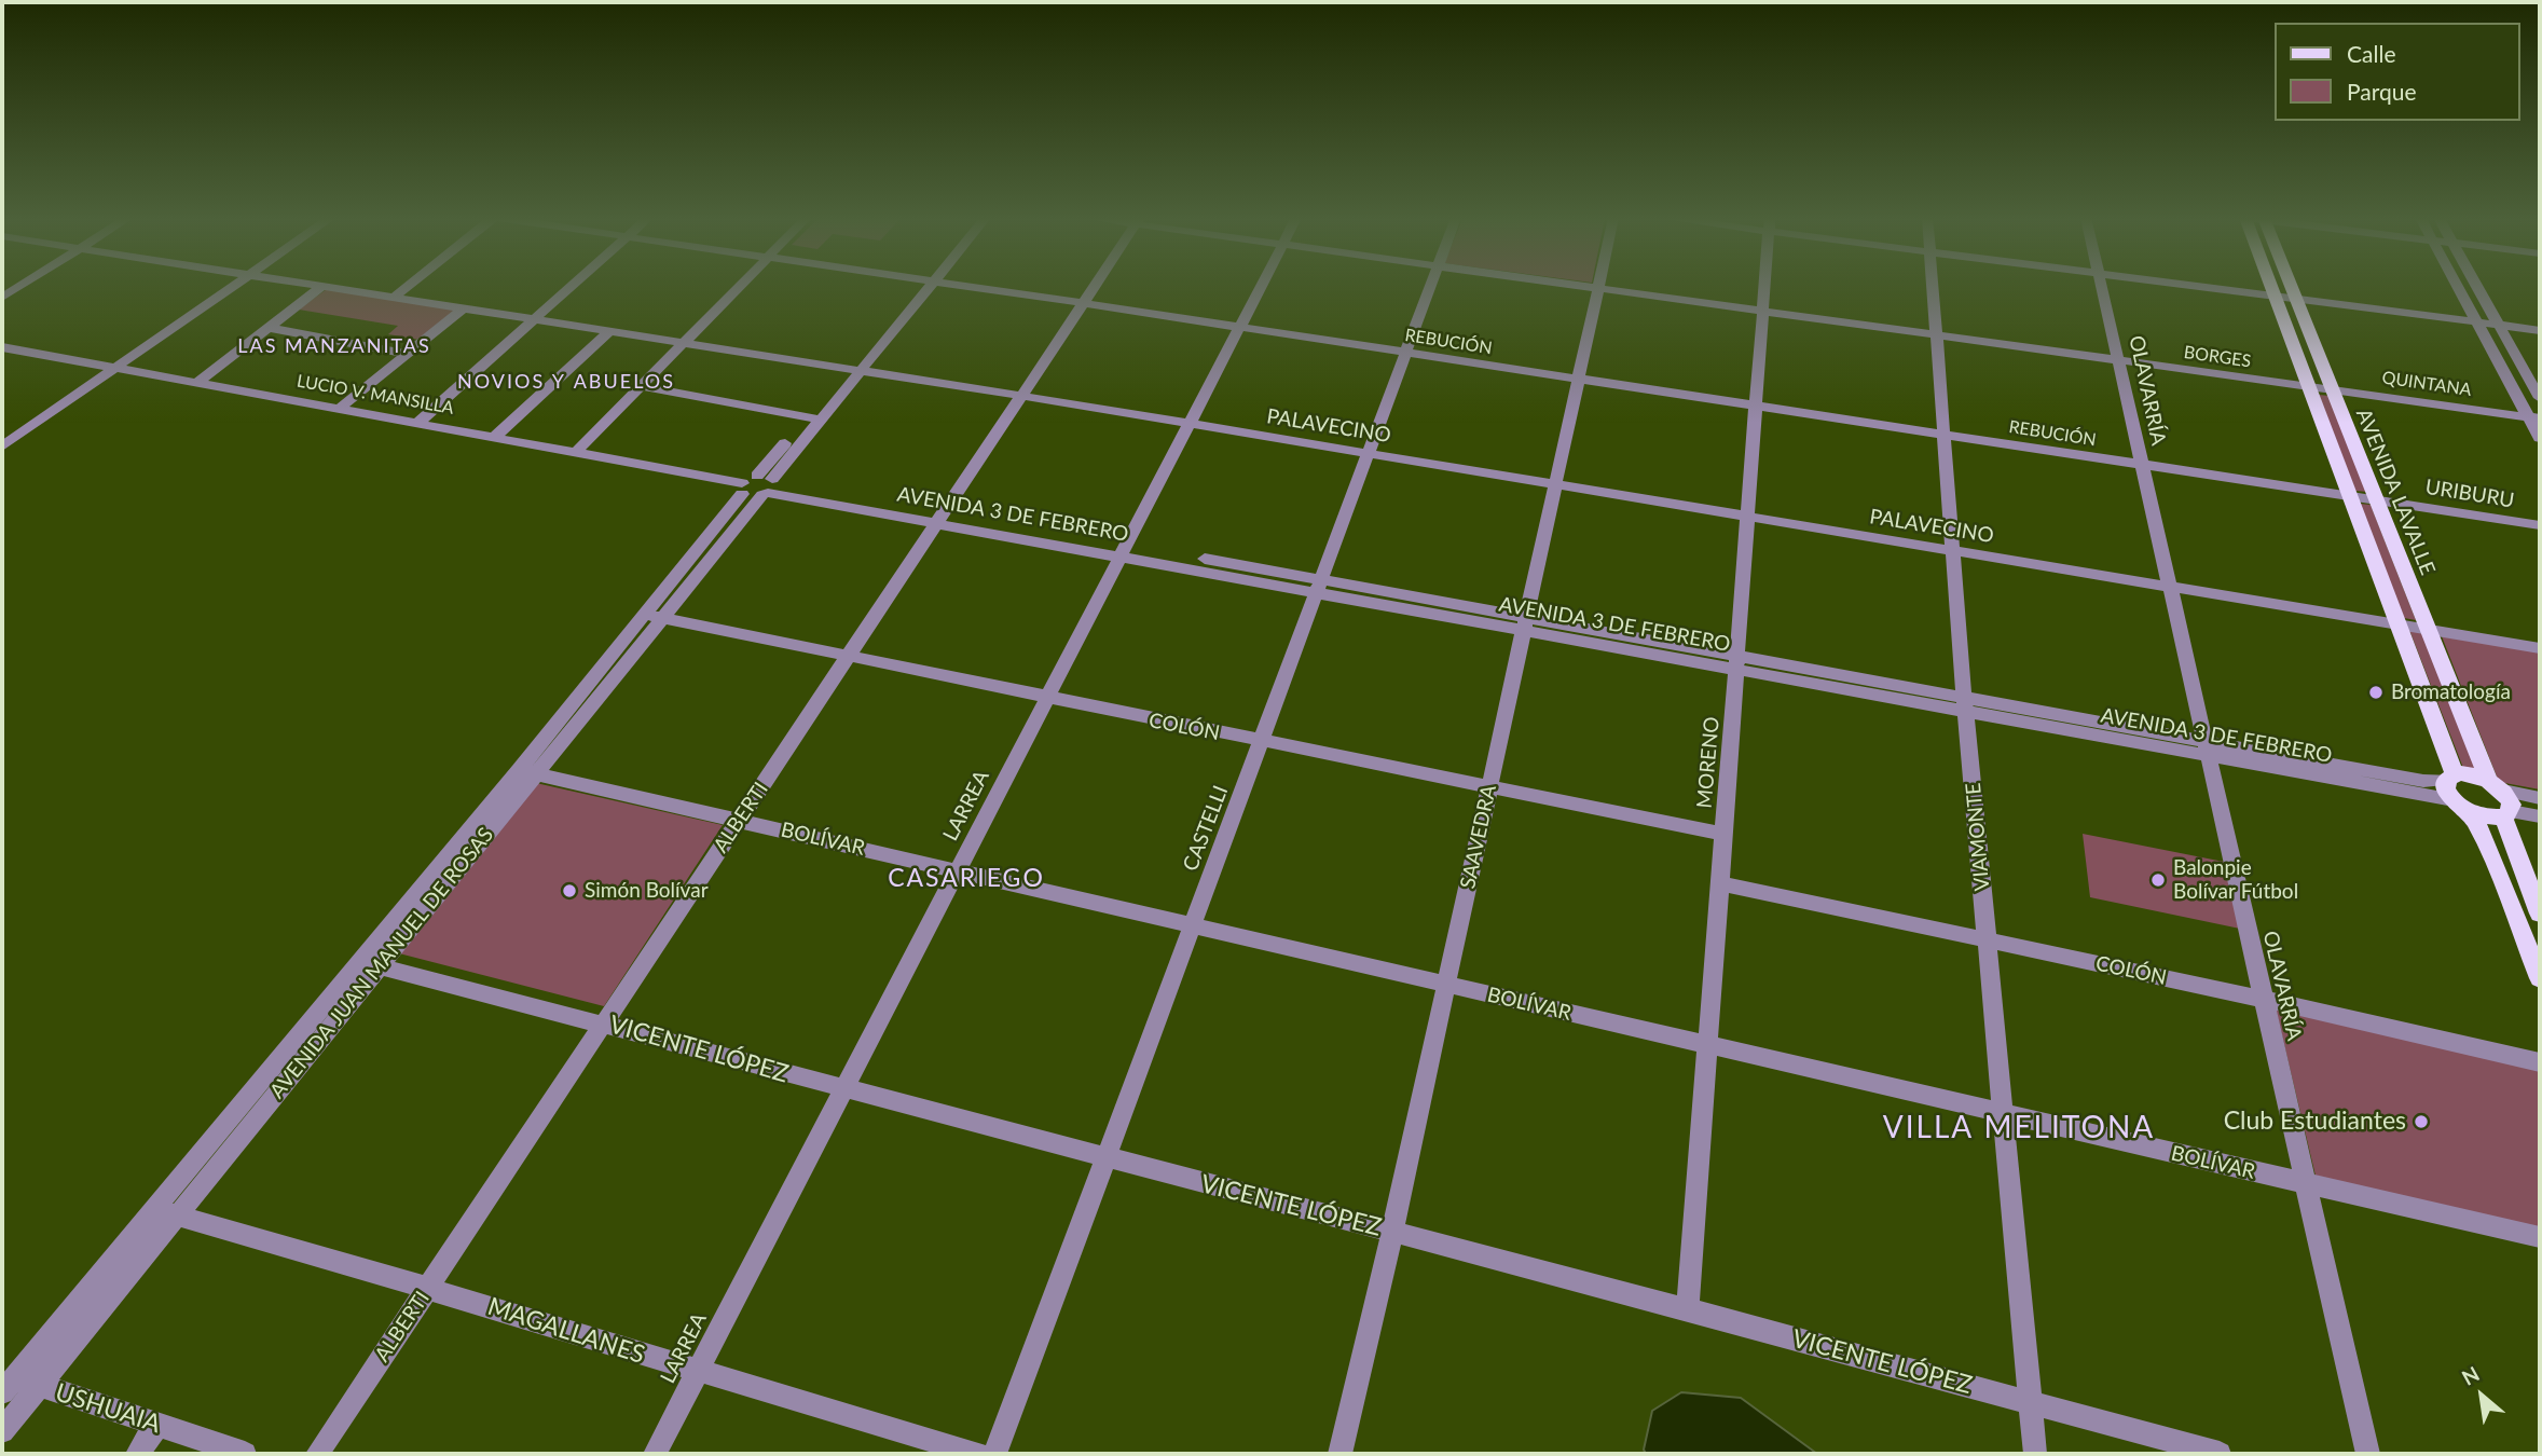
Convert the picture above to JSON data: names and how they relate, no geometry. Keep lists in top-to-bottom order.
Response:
{
  "streets": {
    "main road": ["AVENIDA LAVALLE"],
    "street": [
      "REBUCIÓN",
      "BORGES",
      "QUINTANA",
      "OLAVARRÍA",
      "LUCIO V. MANSILLA",
      "PALAVECINO",
      "URIBURU",
      "AVENIDA 3 DE FEBRERO",
      "COLÓN",
      "MORENO",
      "LARREA",
      "ALBERTI",
      "CASTELLI",
      "SAAVEDRA",
      "VIAMONTE",
      "BOLÍVAR",
      "AVENIDA JUAN MANUEL DE ROSAS",
      "VICENTE LÓPEZ",
      "MAGALLANES",
      "USHUAIA"
    ]
  },
  "crossings": [
    ["REBUCIÓN", "OLAVARRÍA"],
    ["REBUCIÓN", "AVENIDA LAVALLE"],
    ["REBUCIÓN", "URIBURU"],
    ["REBUCIÓN", "MORENO"],
    ["REBUCIÓN", "LARREA"],
    ["REBUCIÓN", "ALBERTI"],
    ["REBUCIÓN", "CASTELLI"],
    ["REBUCIÓN", "SAAVEDRA"],
    ["REBUCIÓN", "VIAMONTE"],
    ["BORGES", "QUINTANA"],
    ["BORGES", "OLAVARRÍA"],
    ["BORGES", "AVENIDA LAVALLE"],
    ["BORGES", "MORENO"],
    ["BORGES", "SAAVEDRA"],
    ["BORGES", "VIAMONTE"],
    ["QUINTANA", "AVENIDA LAVALLE"],
    ["OLAVARRÍA", "PALAVECINO"],
    ["OLAVARRÍA", "AVENIDA 3 DE FEBRERO"],
    ["OLAVARRÍA", "COLÓN"],
    ["OLAVARRÍA", "BOLÍVAR"],
    ["LUCIO V. MANSILLA", "AVENIDA 3 DE FEBRERO"],
    ["LUCIO V. MANSILLA", "AVENIDA JUAN MANUEL DE ROSAS"],
    ["PALAVECINO", "AVENIDA LAVALLE"],
    ["PALAVECINO", "MORENO"],
    ["PALAVECINO", "LARREA"],
    ["PALAVECINO", "ALBERTI"],
    ["PALAVECINO", "CASTELLI"],
    ["PALAVECINO", "SAAVEDRA"],
    ["PALAVECINO", "VIAMONTE"],
    ["PALAVECINO", "AVENIDA JUAN MANUEL DE ROSAS"],
    ["AVENIDA LAVALLE", "URIBURU"],
    ["AVENIDA LAVALLE", "AVENIDA 3 DE FEBRERO"],
    ["AVENIDA 3 DE FEBRERO", "MORENO"],
    ["AVENIDA 3 DE FEBRERO", "LARREA"],
    ["AVENIDA 3 DE FEBRERO", "ALBERTI"],
    ["AVENIDA 3 DE FEBRERO", "CASTELLI"],
    ["AVENIDA 3 DE FEBRERO", "SAAVEDRA"],
    ["AVENIDA 3 DE FEBRERO", "VIAMONTE"],
    ["AVENIDA 3 DE FEBRERO", "AVENIDA JUAN MANUEL DE ROSAS"],
    ["COLÓN", "MORENO"],
    ["COLÓN", "LARREA"],
    ["COLÓN", "ALBERTI"],
    ["COLÓN", "CASTELLI"],
    ["COLÓN", "SAAVEDRA"],
    ["COLÓN", "VIAMONTE"],
    ["COLÓN", "AVENIDA JUAN MANUEL DE ROSAS"],
    ["MORENO", "BOLÍVAR"],
    ["MORENO", "VICENTE LÓPEZ"],
    ["LARREA", "BOLÍVAR"],
    ["LARREA", "VICENTE LÓPEZ"],
    ["LARREA", "MAGALLANES"],
    ["ALBERTI", "BOLÍVAR"],
    ["ALBERTI", "VICENTE LÓPEZ"],
    ["ALBERTI", "MAGALLANES"],
    ["CASTELLI", "BOLÍVAR"],
    ["CASTELLI", "VICENTE LÓPEZ"],
    ["SAAVEDRA", "BOLÍVAR"],
    ["SAAVEDRA", "VICENTE LÓPEZ"],
    ["VIAMONTE", "BOLÍVAR"],
    ["VIAMONTE", "VICENTE LÓPEZ"],
    ["BOLÍVAR", "AVENIDA JUAN MANUEL DE ROSAS"],
    ["AVENIDA JUAN MANUEL DE ROSAS", "VICENTE LÓPEZ"],
    ["AVENIDA JUAN MANUEL DE ROSAS", "MAGALLANES"],
    ["AVENIDA JUAN MANUEL DE ROSAS", "USHUAIA"]
  ],
  "districts": [
    "LAS MANZANITAS",
    "NOVIOS Y ABUELOS",
    "CASARIEGO",
    "VILLA MELITONA"
  ],
  "places": [
    "Bromatología",
    "Balonpie Bolívar Fútbol",
    "Simón Bolívar",
    "Club Estudiantes"
  ],
  "legend": ["Calle", "Parque"],
  "north": "top left"
}
